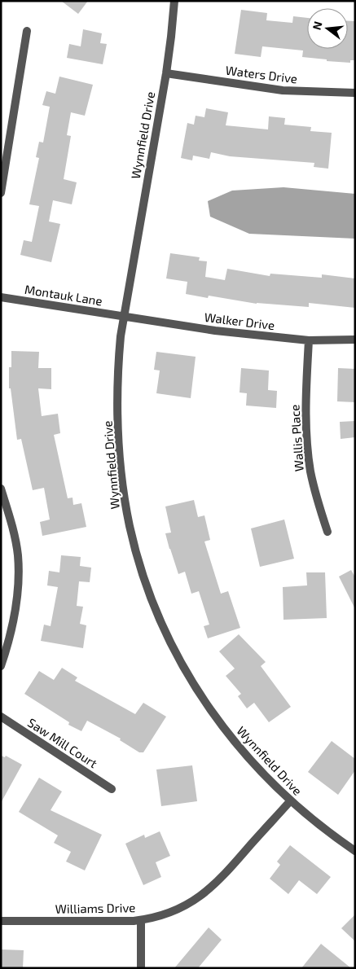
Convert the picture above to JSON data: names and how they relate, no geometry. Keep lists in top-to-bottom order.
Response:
{
  "streets": {
    "street": [
      "Waters Drive",
      "Wynnfield Drive",
      "Montauk Lane",
      "Walker Drive",
      "Wallis Place",
      "Saw Mill Court",
      "Williams Drive"
    ]
  },
  "crossings": [
    ["Waters Drive", "Wynnfield Drive"],
    ["Wynnfield Drive", "Montauk Lane"],
    ["Wynnfield Drive", "Walker Drive"],
    ["Wynnfield Drive", "Williams Drive"],
    ["Montauk Lane", "Walker Drive"],
    ["Walker Drive", "Wallis Place"]
  ],
  "north": "left"
}
